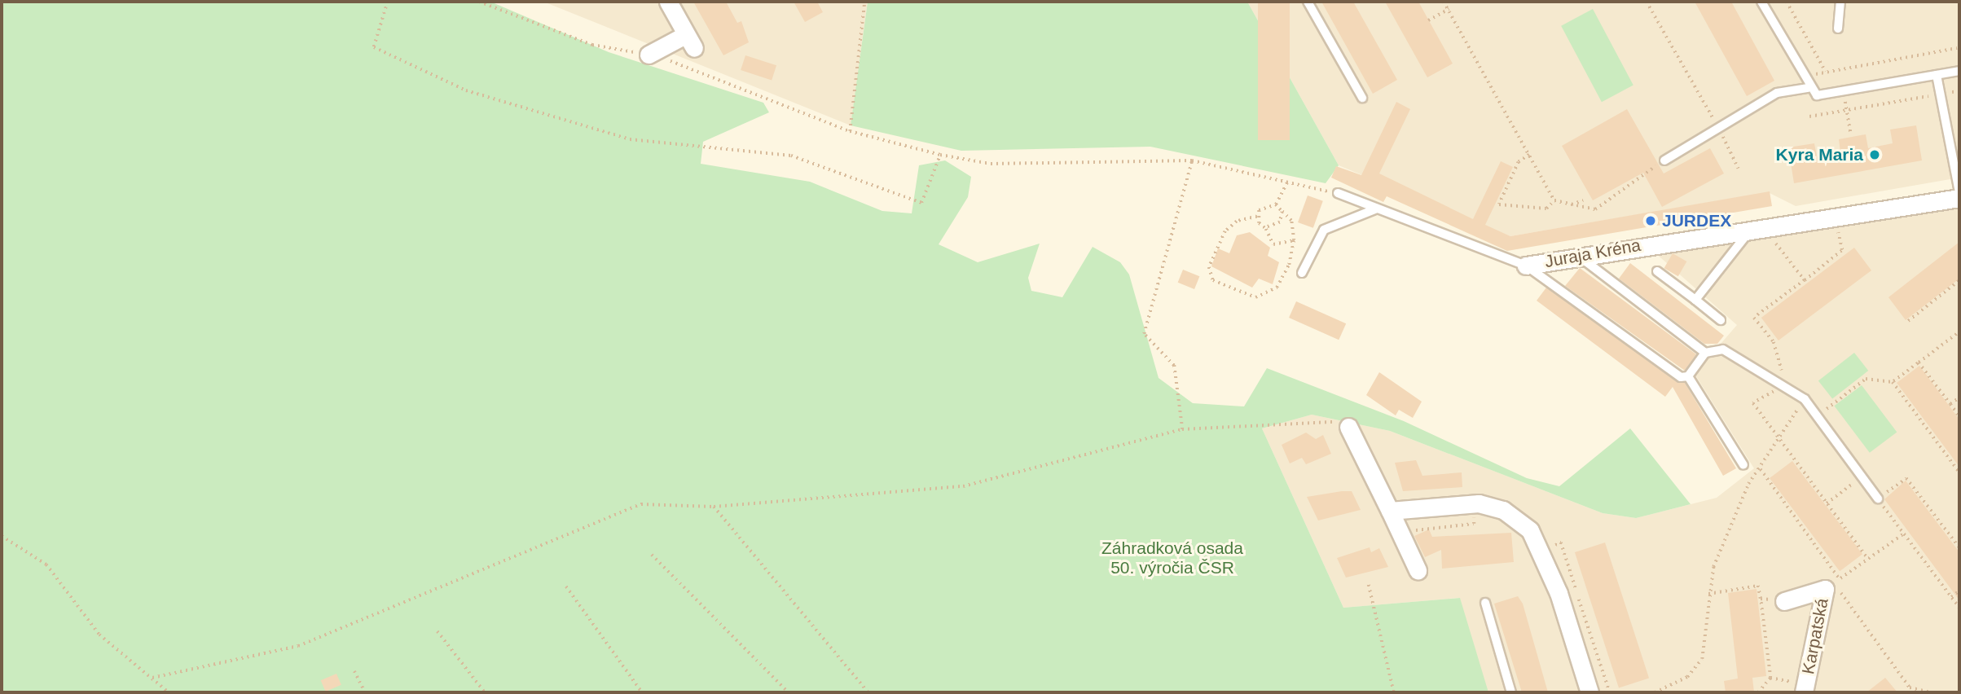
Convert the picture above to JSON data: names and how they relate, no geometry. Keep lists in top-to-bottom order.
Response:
{
  "streets": {
    "street": ["Juraja Kréna", "Karpatská"]
  },
  "parks": ["Záhradková osada 50. výročia ČSR"],
  "places": ["Kyra Maria", "JURDEX"]
}
